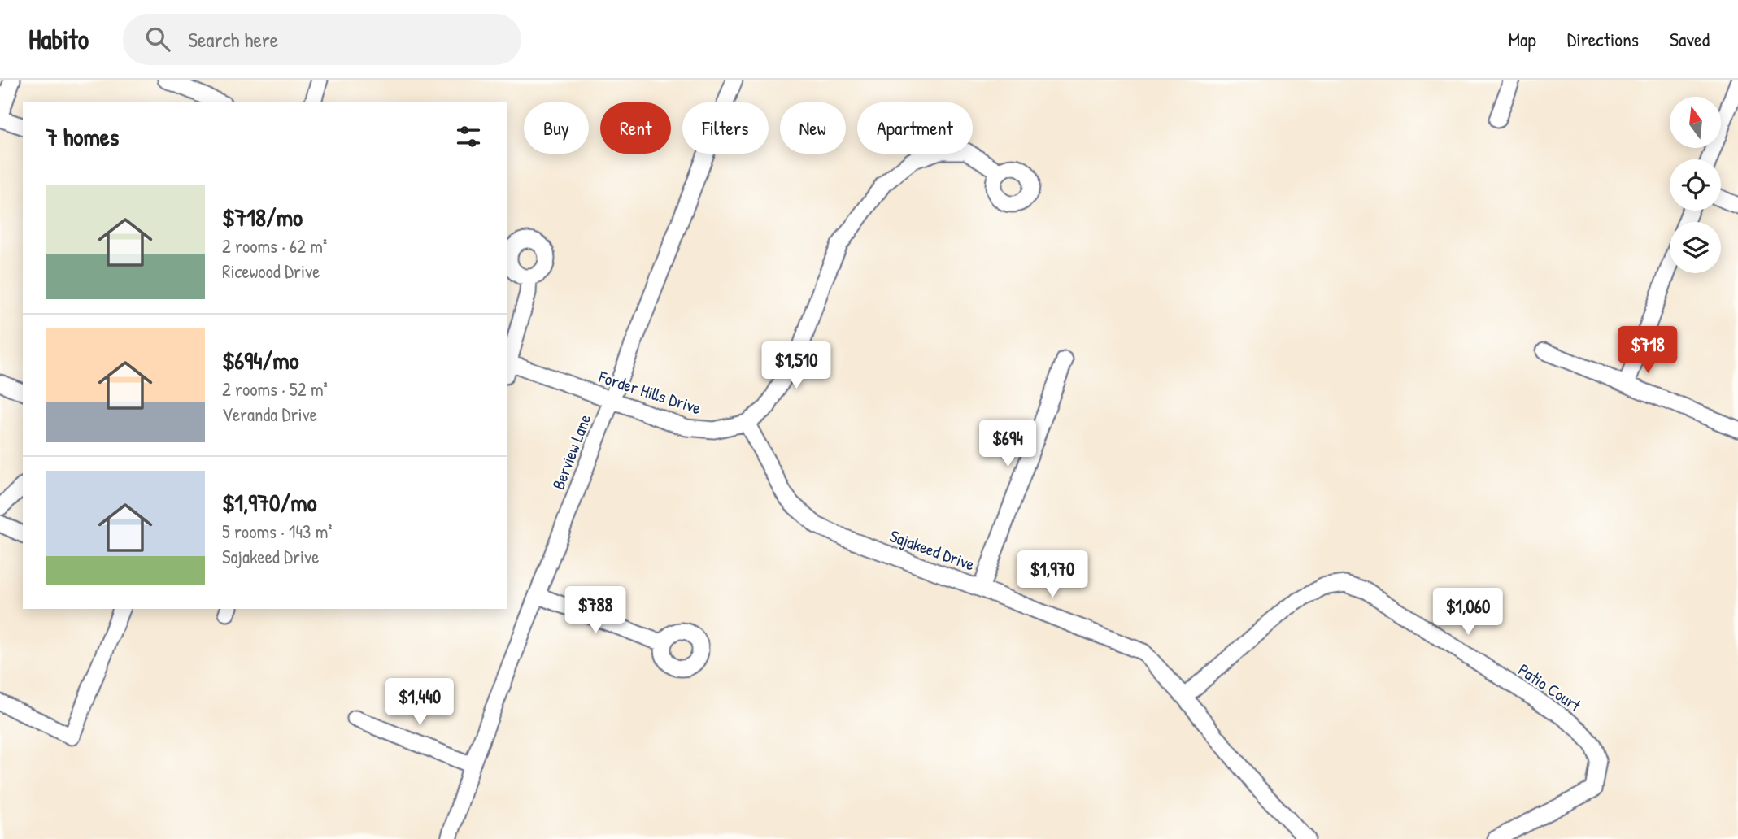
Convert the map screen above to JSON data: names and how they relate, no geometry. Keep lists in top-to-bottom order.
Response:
{
  "streets": {
    "street": [
      "Forder Hills Drive",
      "Berview Lane",
      "Sajakeed Drive",
      "Patio Court"
    ]
  },
  "crossings": [
    ["Forder Hills Drive", "Berview Lane"],
    ["Forder Hills Drive", "Sajakeed Drive"],
    ["Sajakeed Drive", "Patio Court"]
  ],
  "north": "top",
  "page": {
    "header": "Habito",
    "search": "Search here",
    "nav": ["Map", "Directions", "Saved"],
    "chip": [
      "Buy",
      "Rent",
      "Filters",
      "New",
      "Apartment"
    ],
    "heading": "7 homes",
    "list": [
      {
        "name": "$718/mo",
        "note": "2 rooms · 62 m² · Ricewood Drive"
      },
      {
        "name": "$694/mo",
        "note": "2 rooms · 52 m² · Veranda Drive"
      },
      {
        "name": "$1,970/mo",
        "note": "5 rooms · 143 m² · Sajakeed Drive"
      }
    ],
    "price": [
      "$718",
      "$1,510",
      "$694",
      "$1,970",
      "$788",
      "$1,060",
      "$1,440"
    ]
  }
}
